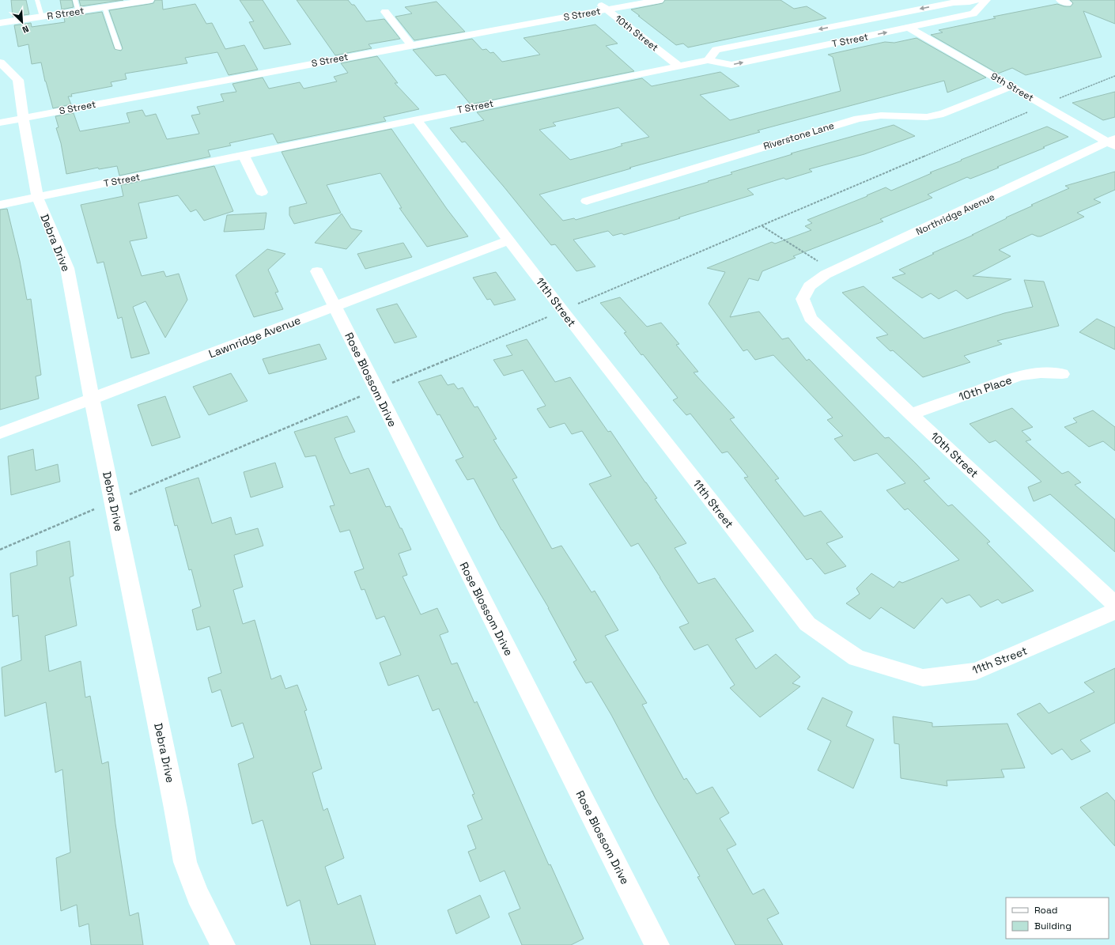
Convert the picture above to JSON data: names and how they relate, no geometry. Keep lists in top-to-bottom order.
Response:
{
  "streets": {
    "street": [
      "R Street",
      "S Street",
      "10th Street",
      "T Street",
      "9th Street",
      "Riverstone Lane",
      "Northridge Avenue",
      "Debra Drive",
      "11th Street",
      "Lawnridge Avenue",
      "Rose Blossom Drive",
      "10th Place"
    ]
  },
  "crossings": [
    ["S Street", "10th Street"],
    ["S Street", "Debra Drive"],
    ["10th Street", "T Street"],
    ["10th Street", "Northridge Avenue"],
    ["10th Street", "10th Place"],
    ["T Street", "9th Street"],
    ["T Street", "Debra Drive"],
    ["T Street", "11th Street"],
    ["9th Street", "Riverstone Lane"],
    ["9th Street", "Northridge Avenue"],
    ["Debra Drive", "Lawnridge Avenue"],
    ["11th Street", "Lawnridge Avenue"],
    ["Lawnridge Avenue", "Rose Blossom Drive"]
  ],
  "legend": ["Road", "Building"],
  "north": "bottom right"
}
